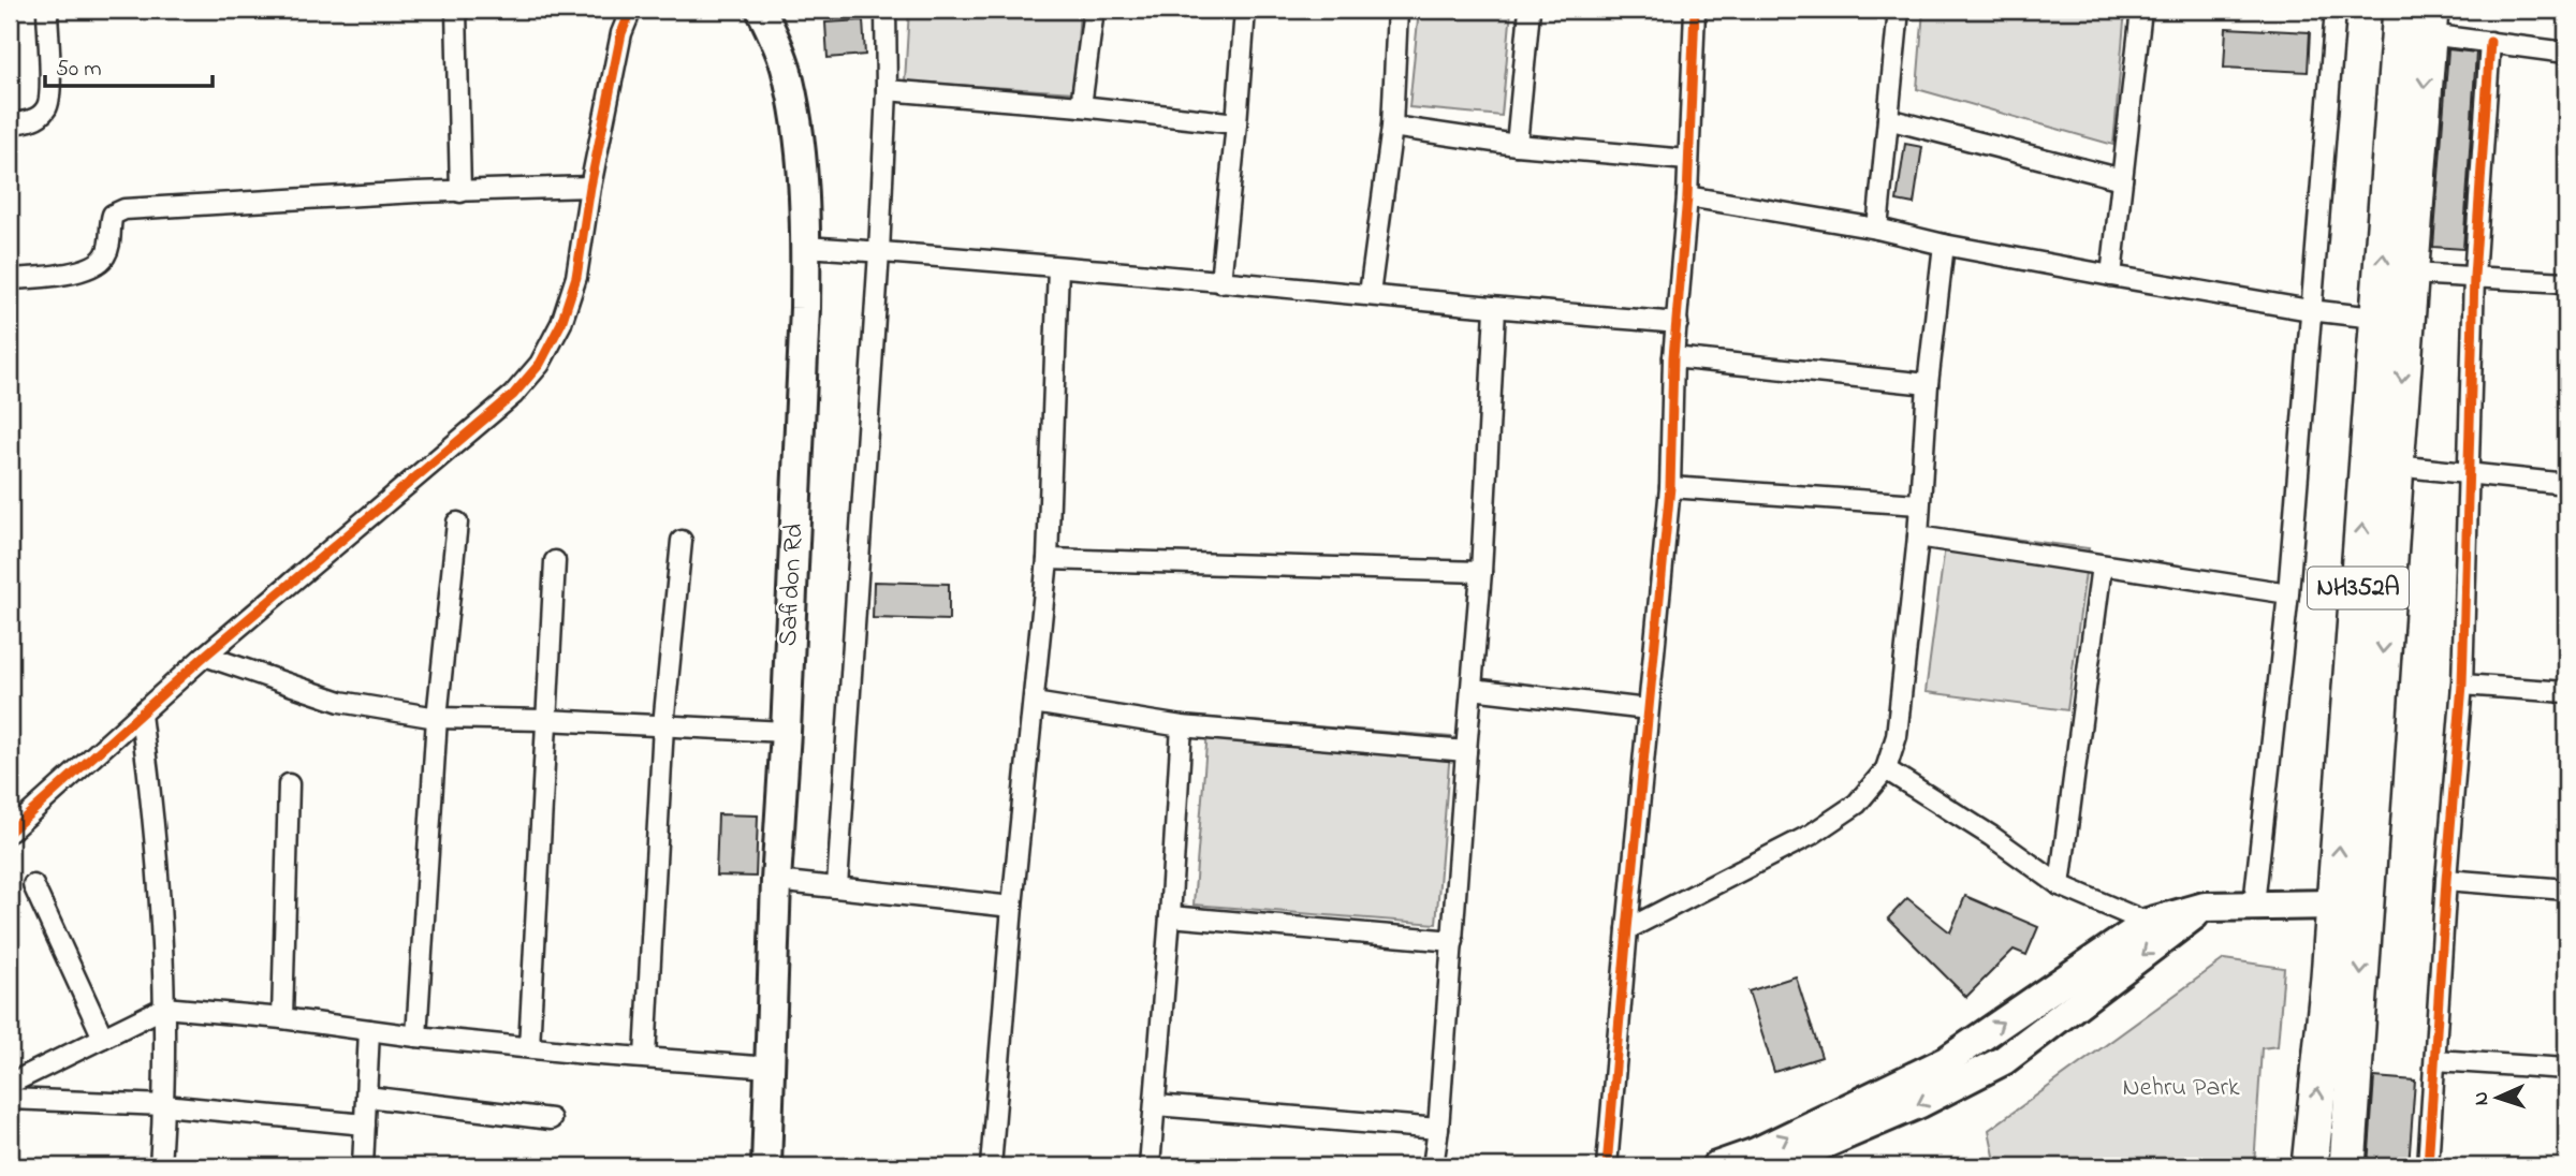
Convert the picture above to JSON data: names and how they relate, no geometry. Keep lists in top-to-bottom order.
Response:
{
  "streets": {
    "highway": ["NH352A"],
    "street": ["Safidon Rd"]
  },
  "parks": ["Nehru Park"],
  "scale_bar": "50 m",
  "north": "left"
}
